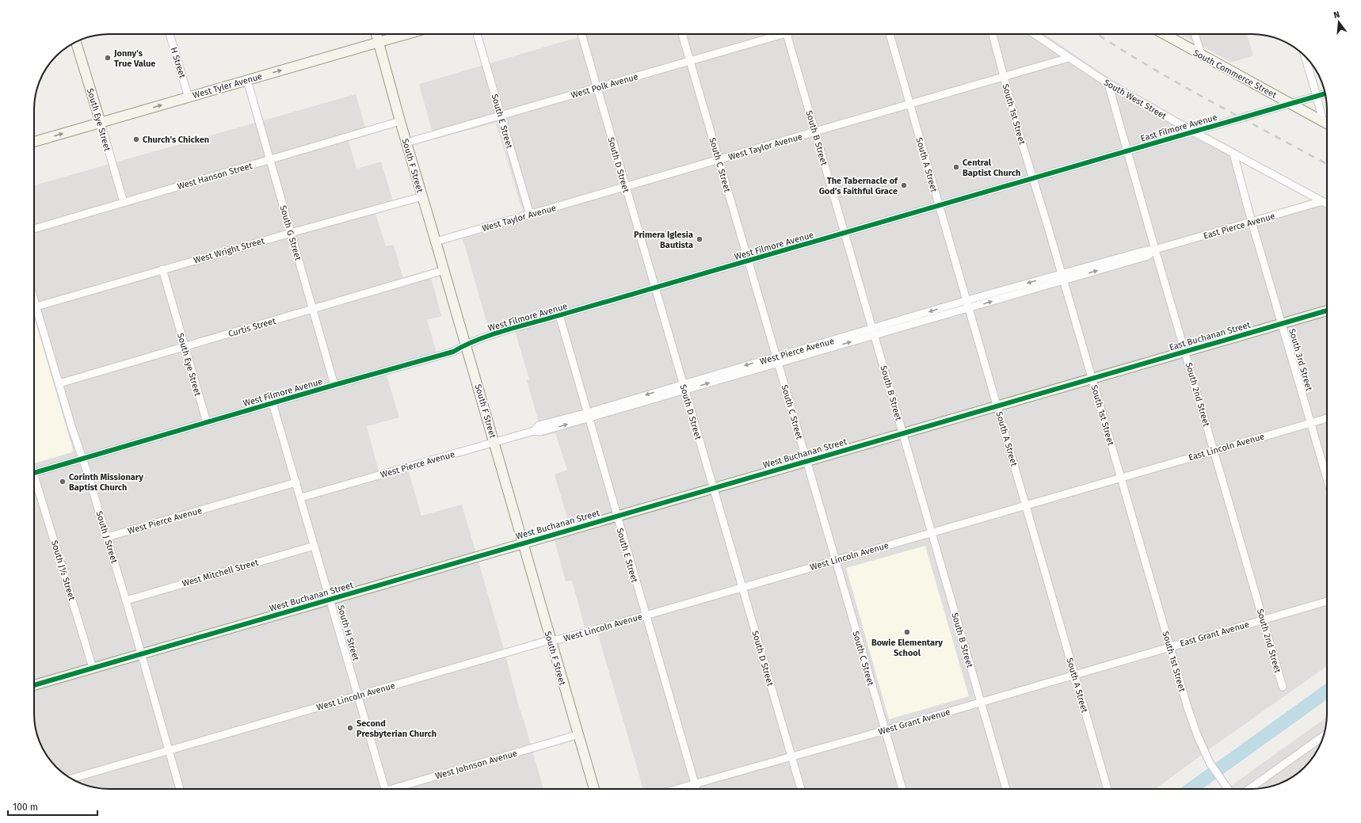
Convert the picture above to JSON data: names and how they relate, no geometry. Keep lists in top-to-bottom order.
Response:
{
  "streets": {
    "street": [
      "H Street",
      "South Commerce Street",
      "West Tyler Avenue",
      "West Polk Avenue",
      "South West Street",
      "South 1st Street",
      "South Eye Street",
      "South E Street",
      "East Filmore Avenue",
      "South B Street",
      "West Taylor Avenue",
      "South D Street",
      "South C Street",
      "South A Street",
      "South F Street",
      "West Hanson Street",
      "East Pierce Avenue",
      "South G Street",
      "West Filmore Avenue",
      "West Wright Street",
      "Curtis Street",
      "East Buchanan Street",
      "West Pierce Avenue",
      "South 3rd Street",
      "South 2nd Street",
      "East Lincoln Avenue",
      "West Buchanan Street",
      "South J Street",
      "West Lincoln Avenue",
      "South J½ Street",
      "West Mitchell Street",
      "South H Street",
      "East Grant Avenue",
      "West Grant Avenue",
      "West Johnson Avenue"
    ]
  },
  "crossings": [
    ["H Street", "West Tyler Avenue"],
    ["South Commerce Street", "East Filmore Avenue"],
    ["West Tyler Avenue", "South Eye Street"],
    ["West Tyler Avenue", "South F Street"],
    ["West Tyler Avenue", "South G Street"],
    ["West Polk Avenue", "South E Street"],
    ["West Polk Avenue", "South D Street"],
    ["West Polk Avenue", "South C Street"],
    ["West Polk Avenue", "South F Street"],
    ["South West Street", "East Filmore Avenue"],
    ["South West Street", "West Taylor Avenue"],
    ["South West Street", "East Pierce Avenue"],
    ["South West Street", "South 3rd Street"],
    ["South West Street", "South 2nd Street"],
    ["South 1st Street", "East Filmore Avenue"],
    ["South 1st Street", "West Taylor Avenue"],
    ["South 1st Street", "East Pierce Avenue"],
    ["South 1st Street", "West Filmore Avenue"],
    ["South 1st Street", "East Buchanan Street"],
    ["South 1st Street", "West Pierce Avenue"],
    ["South 1st Street", "East Lincoln Avenue"],
    ["South 1st Street", "West Buchanan Street"],
    ["South 1st Street", "West Lincoln Avenue"],
    ["South 1st Street", "East Grant Avenue"],
    ["South 1st Street", "West Grant Avenue"],
    ["South Eye Street", "West Hanson Street"],
    ["South Eye Street", "West Filmore Avenue"],
    ["South Eye Street", "West Wright Street"],
    ["South Eye Street", "Curtis Street"],
    ["South E Street", "West Taylor Avenue"],
    ["South E Street", "West Filmore Avenue"],
    ["South E Street", "West Pierce Avenue"],
    ["South E Street", "West Buchanan Street"],
    ["South E Street", "West Lincoln Avenue"],
    ["South E Street", "West Grant Avenue"],
    ["East Filmore Avenue", "West Filmore Avenue"],
    ["East Filmore Avenue", "South 2nd Street"],
    ["South B Street", "West Taylor Avenue"],
    ["South B Street", "West Filmore Avenue"],
    ["South B Street", "West Pierce Avenue"],
    ["South B Street", "West Buchanan Street"],
    ["South B Street", "West Lincoln Avenue"],
    ["South B Street", "West Grant Avenue"],
    ["West Taylor Avenue", "South D Street"],
    ["West Taylor Avenue", "South C Street"],
    ["West Taylor Avenue", "South A Street"],
    ["West Taylor Avenue", "South F Street"],
    ["South D Street", "West Filmore Avenue"],
    ["South D Street", "West Pierce Avenue"],
    ["South D Street", "West Buchanan Street"],
    ["South D Street", "West Lincoln Avenue"],
    ["South D Street", "West Grant Avenue"],
    ["South C Street", "West Filmore Avenue"],
    ["South C Street", "West Pierce Avenue"],
    ["South C Street", "West Buchanan Street"],
    ["South C Street", "West Lincoln Avenue"],
    ["South C Street", "West Grant Avenue"],
    ["South A Street", "West Filmore Avenue"],
    ["South A Street", "West Pierce Avenue"],
    ["South A Street", "West Buchanan Street"],
    ["South A Street", "West Lincoln Avenue"],
    ["South A Street", "West Grant Avenue"],
    ["South F Street", "West Hanson Street"],
    ["South F Street", "West Filmore Avenue"],
    ["South F Street", "West Wright Street"],
    ["South F Street", "Curtis Street"],
    ["South F Street", "West Pierce Avenue"],
    ["South F Street", "West Buchanan Street"],
    ["South F Street", "West Lincoln Avenue"],
    ["South F Street", "West Johnson Avenue"],
    ["West Hanson Street", "South G Street"],
    ["East Pierce Avenue", "West Pierce Avenue"],
    ["East Pierce Avenue", "South 3rd Street"],
    ["East Pierce Avenue", "South 2nd Street"],
    ["South G Street", "West Filmore Avenue"],
    ["South G Street", "West Wright Street"],
    ["South G Street", "Curtis Street"],
    ["West Filmore Avenue", "South J Street"],
    ["West Filmore Avenue", "South H Street"],
    ["West Wright Street", "South J Street"],
    ["Curtis Street", "South J Street"],
    ["East Buchanan Street", "South 3rd Street"],
    ["East Buchanan Street", "South 2nd Street"],
    ["East Buchanan Street", "West Buchanan Street"],
    ["West Pierce Avenue", "South J Street"],
    ["West Pierce Avenue", "South H Street"],
    ["South 3rd Street", "East Lincoln Avenue"],
    ["South 2nd Street", "East Lincoln Avenue"],
    ["South 2nd Street", "East Grant Avenue"],
    ["East Lincoln Avenue", "West Lincoln Avenue"],
    ["West Buchanan Street", "South J Street"],
    ["West Buchanan Street", "South J½ Street"],
    ["West Buchanan Street", "South H Street"],
    ["South J Street", "West Lincoln Avenue"],
    ["South J Street", "West Mitchell Street"],
    ["West Lincoln Avenue", "South H Street"],
    ["West Mitchell Street", "South H Street"],
    ["East Grant Avenue", "West Grant Avenue"]
  ],
  "one_way": ["West Tyler Avenue"],
  "places": [
    "Jonny's True Value",
    "Church's Chicken",
    "Central Baptist Church",
    "The Tabernacle of God's Faithful Grace",
    "Primera Iglesia Bautista",
    "Corinth Missionary Baptist Church",
    "Bowie Elementary School",
    "Second Presbyterian Church"
  ],
  "scale_bar": "100 m",
  "north": "top"
}
